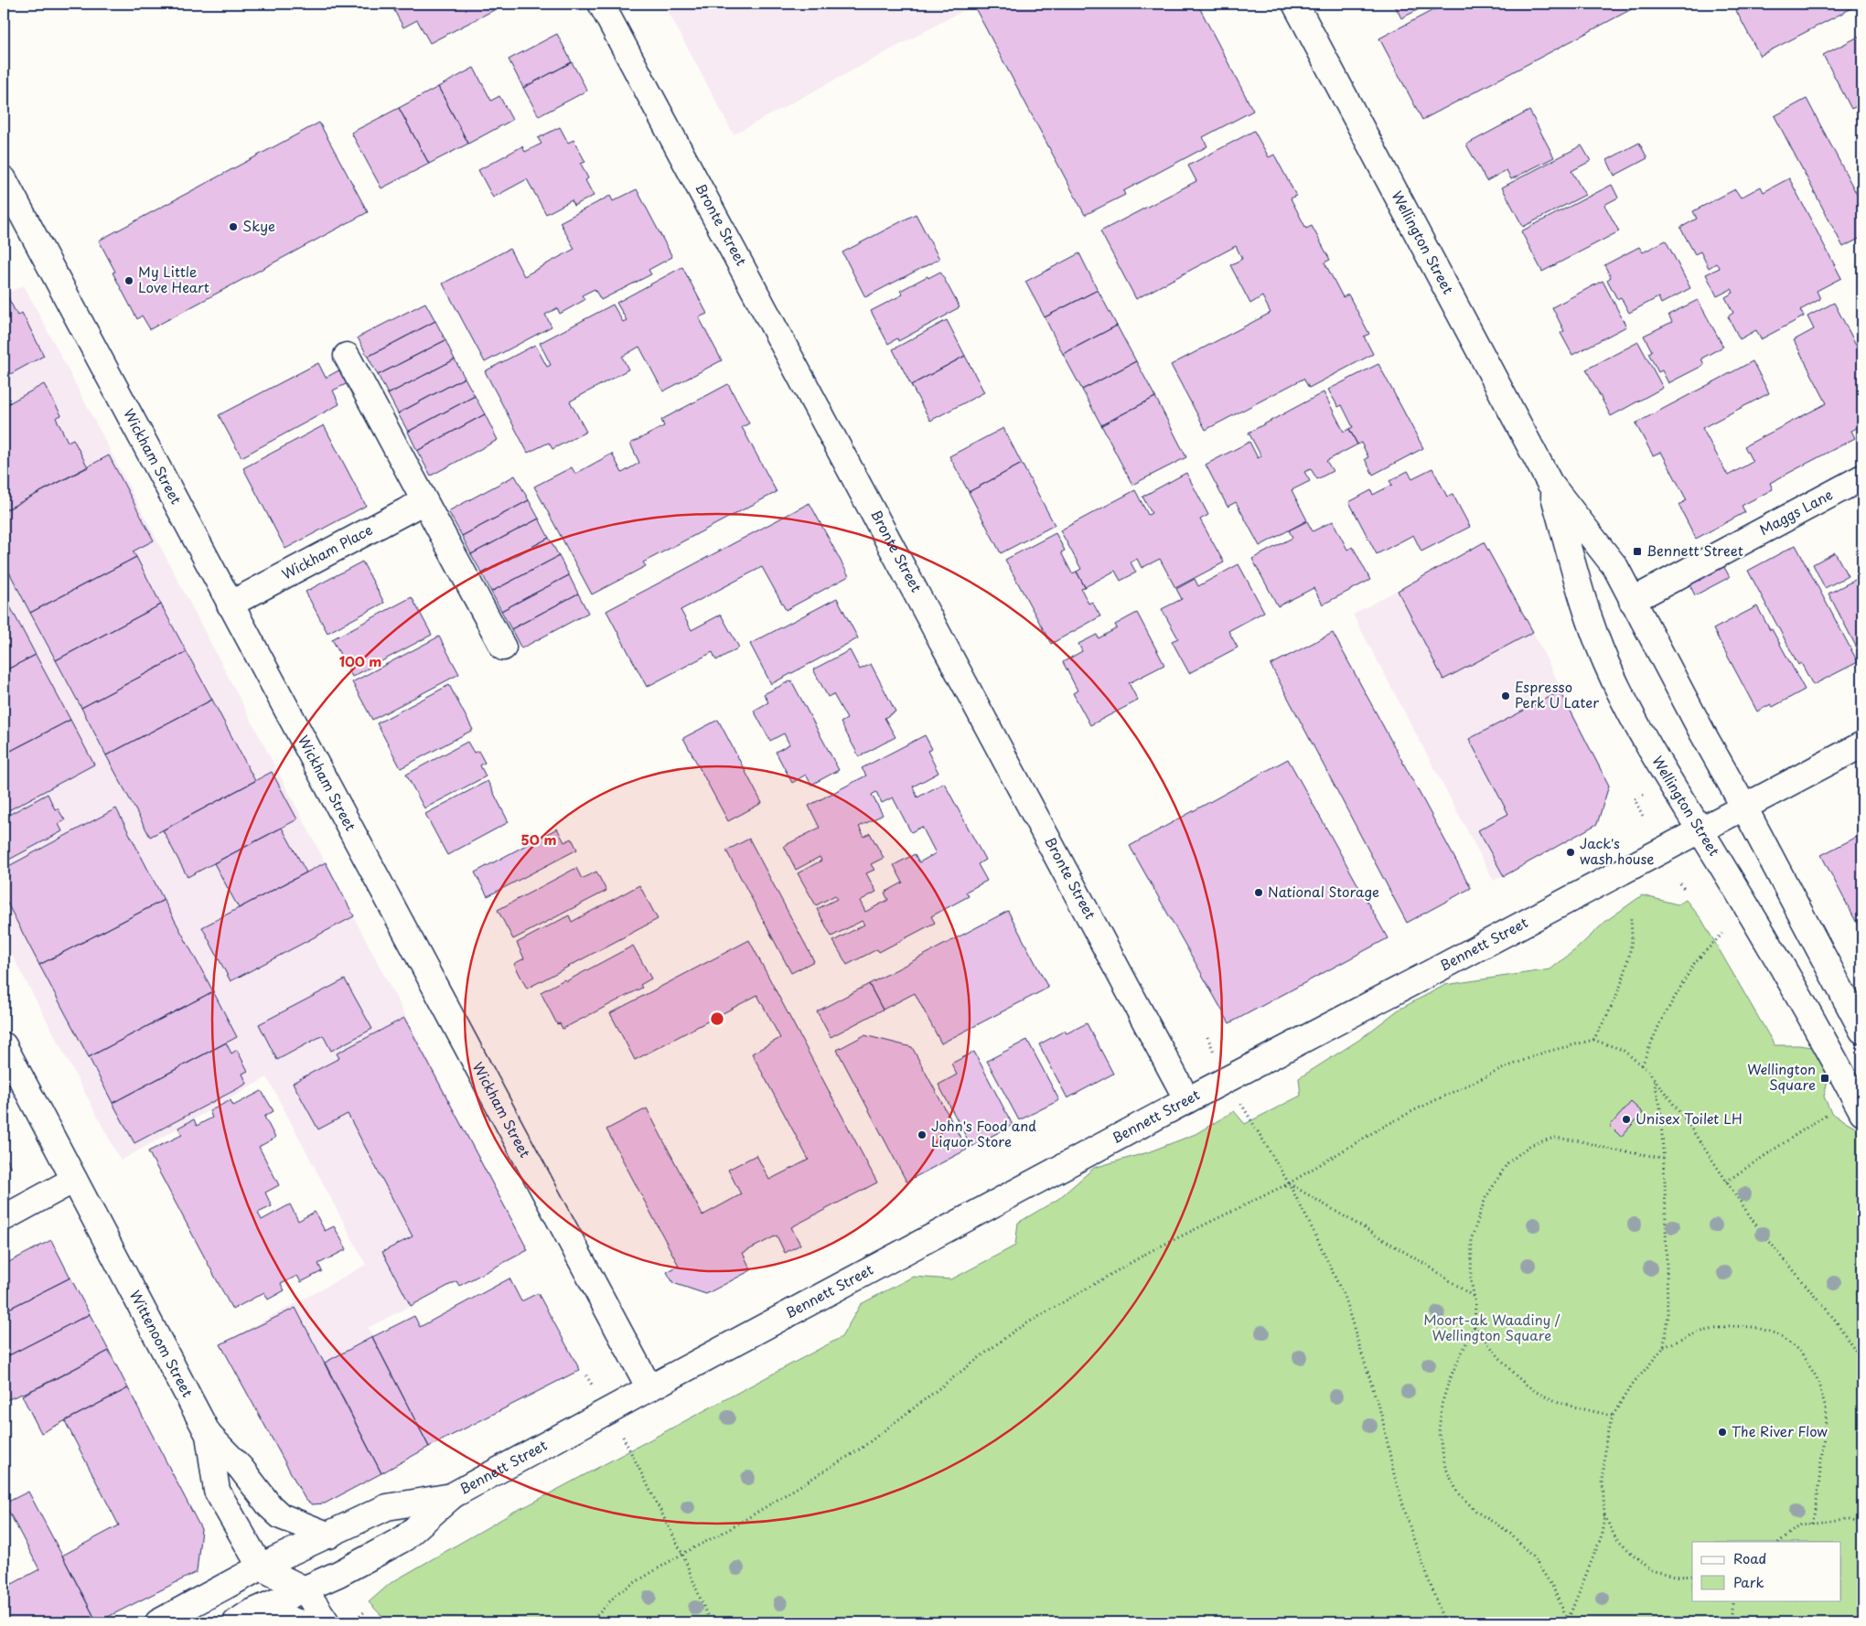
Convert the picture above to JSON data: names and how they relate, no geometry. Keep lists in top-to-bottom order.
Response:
{
  "streets": {
    "main road": [
      "Bronte Street",
      "Wellington Street",
      "Wickham Street",
      "Maggs Lane",
      "Wickham Place",
      "Bennett Street",
      "Wittenoom Street"
    ]
  },
  "crossings": [
    ["Bronte Street", "Bennett Street"],
    ["Wellington Street", "Maggs Lane"],
    ["Wellington Street", "Bennett Street"],
    ["Wickham Street", "Wickham Place"],
    ["Wickham Street", "Bennett Street"],
    ["Bennett Street", "Wittenoom Street"]
  ],
  "parks": ["Moort-ak Waadiny / Wellington Square"],
  "places": {
    "other": [
      "Skye",
      "My Little Love Heart",
      "Espresso Perk U Later",
      "Jack's wash house",
      "National Storage",
      "Unisex Toilet LH",
      "John's Food and Liquor Store",
      "The River Flow"
    ],
    "transit": ["Bennett Street", "Wellington Square"]
  },
  "legend": ["Road", "Park"],
  "rings": ["100 m", "50 m"]
}
